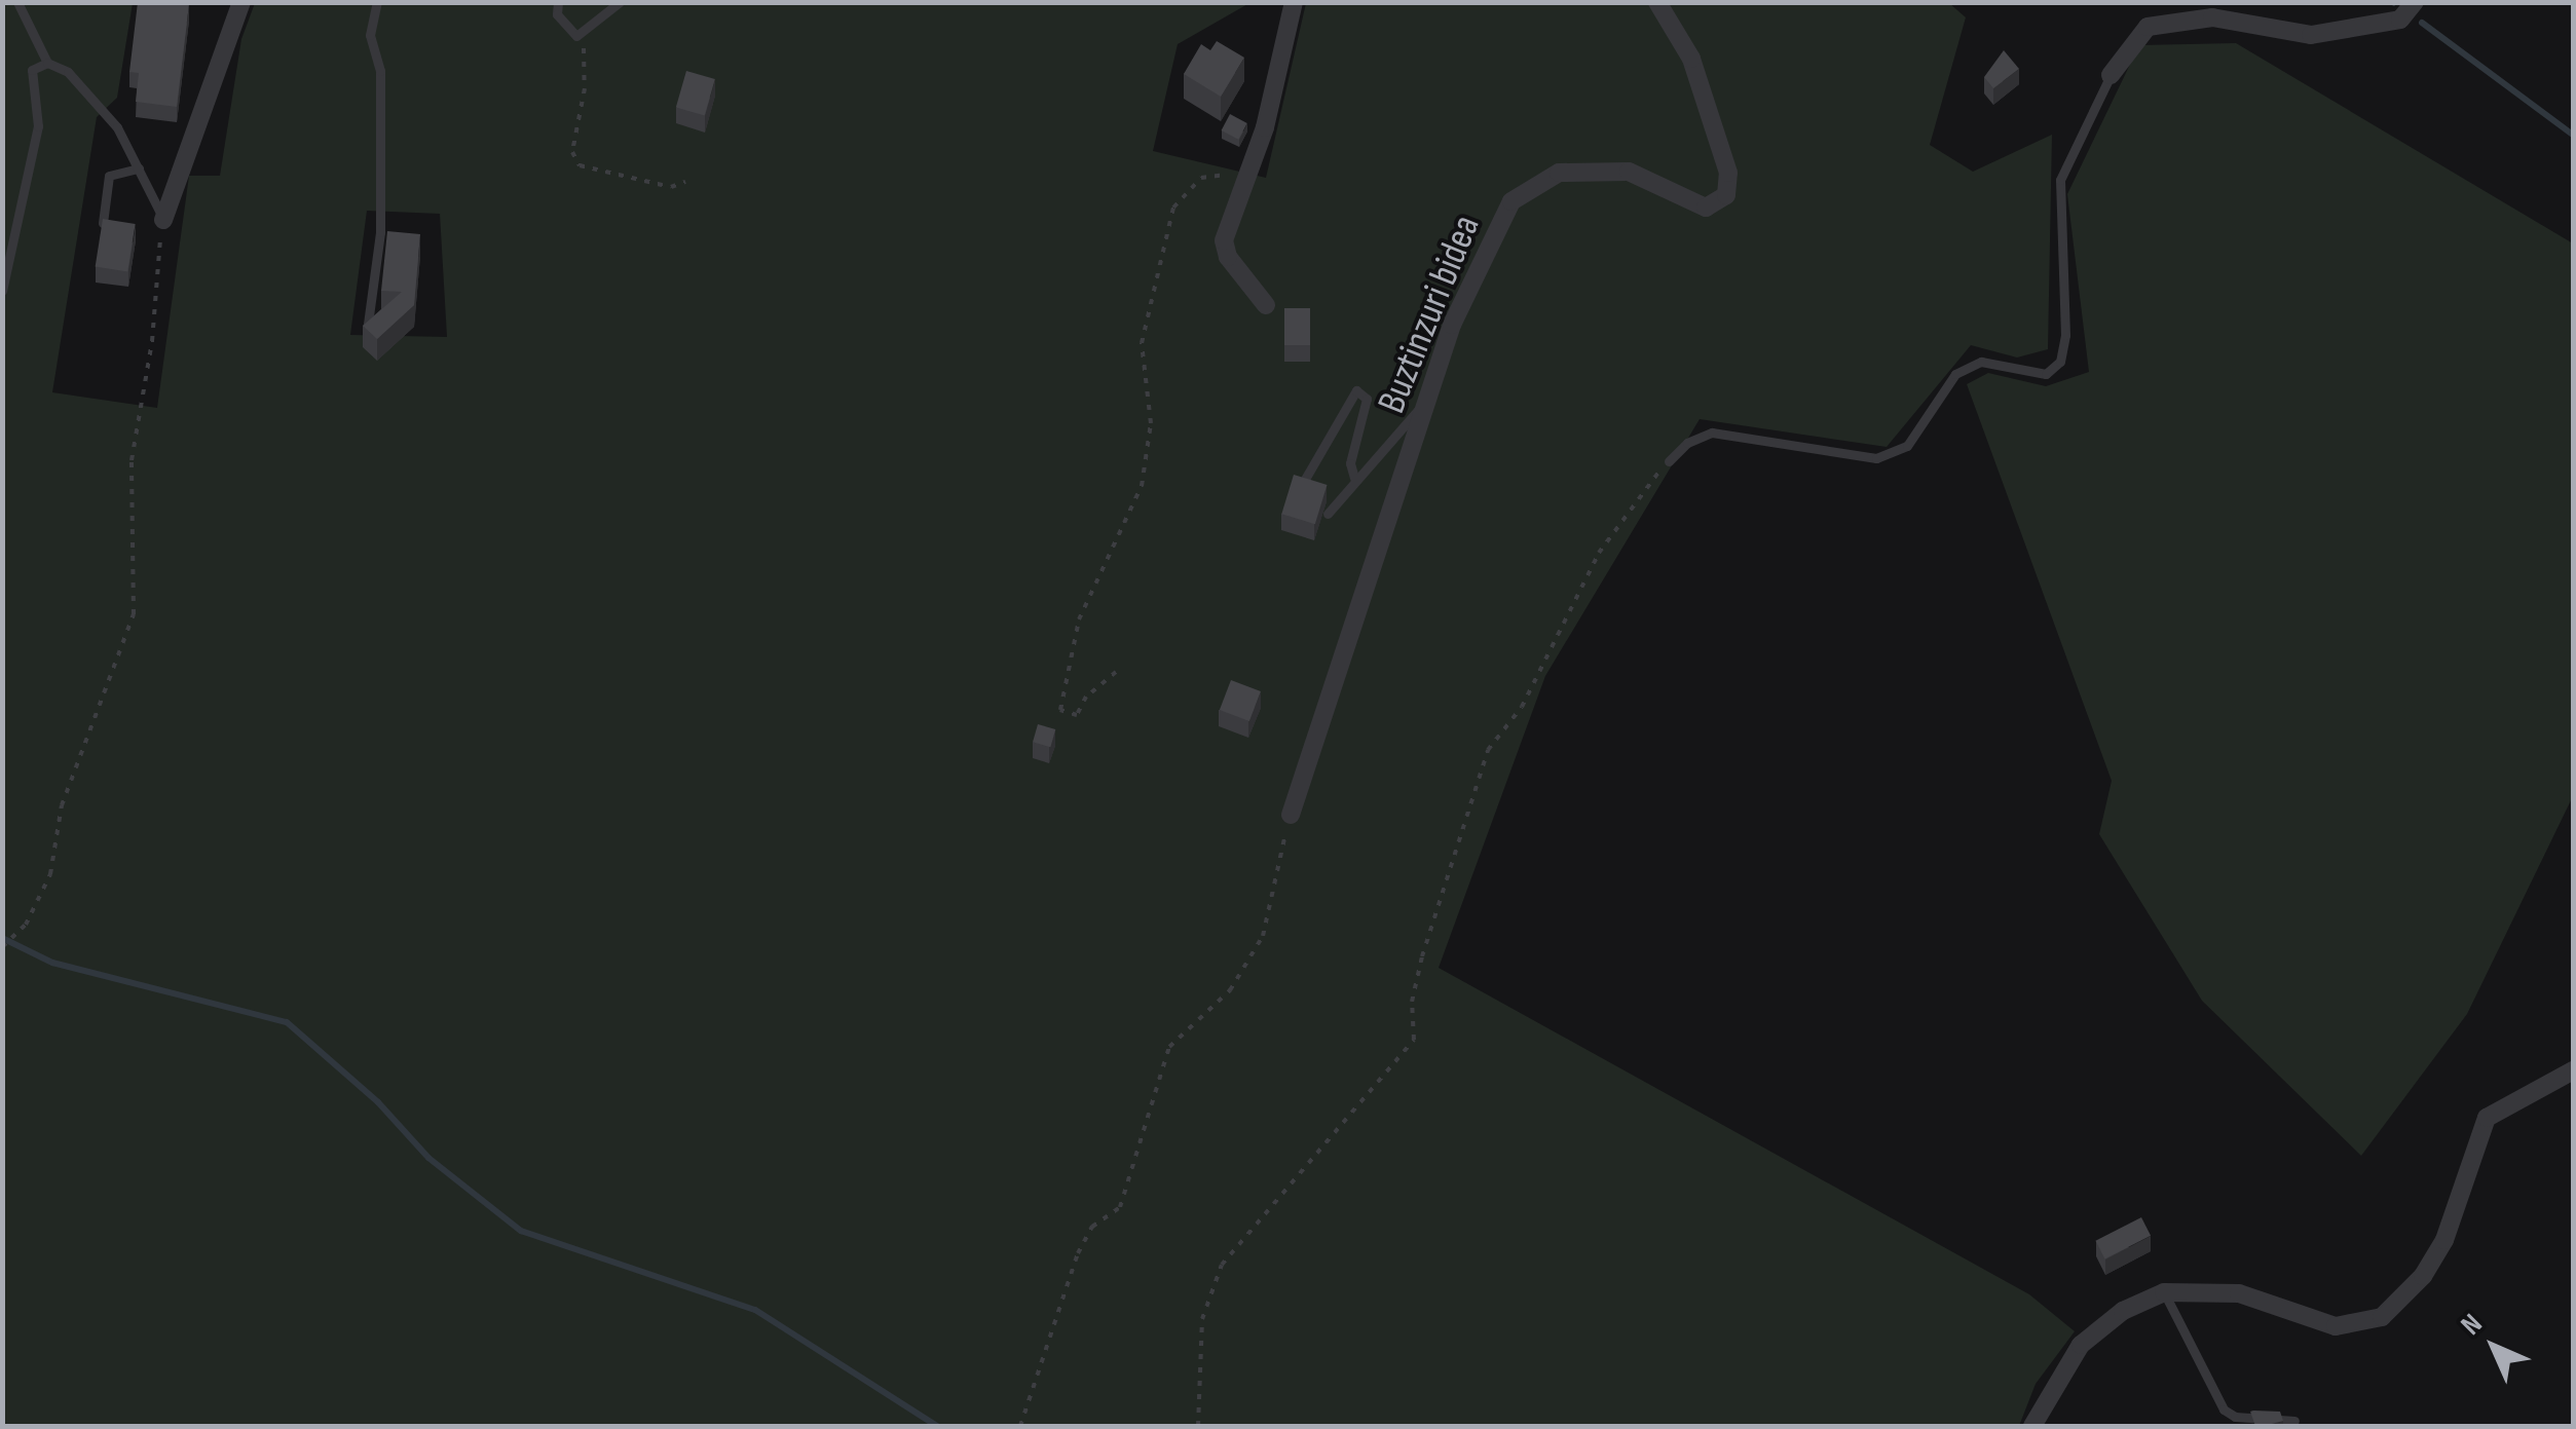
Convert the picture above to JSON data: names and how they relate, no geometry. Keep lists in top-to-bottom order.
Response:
{
  "streets": {
    "street": ["Buztinzuri bidea"]
  },
  "north": "top left"
}
